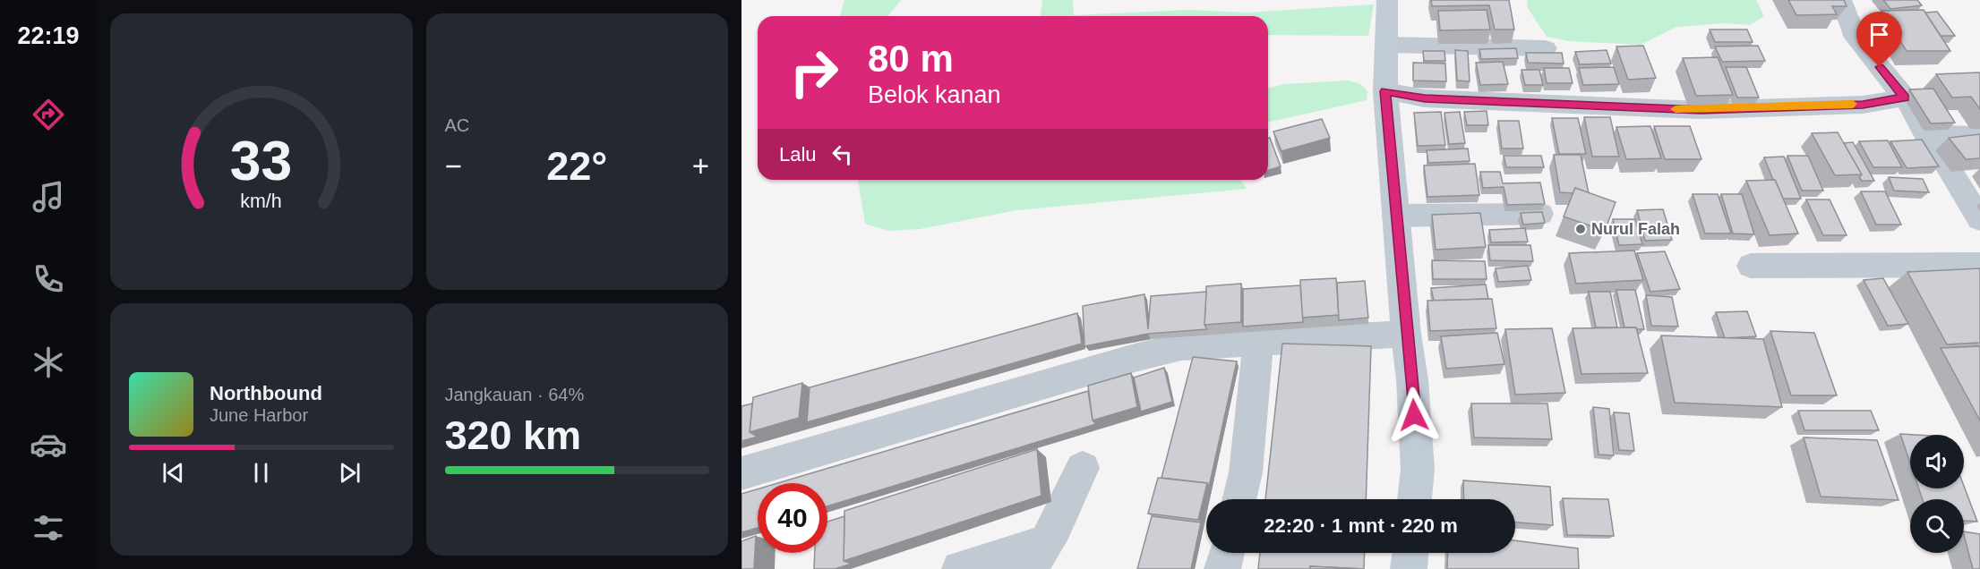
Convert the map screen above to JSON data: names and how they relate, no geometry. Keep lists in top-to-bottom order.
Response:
{
  "places": ["Nurul Falah"],
  "page": {
    "tabs": "22:19",
    "tile": [
      "AC",
      ["Jangkauan · 64%", "320 km"]
    ],
    "turn": ["80 m", "Belok kanan"],
    "then": "Lalu",
    "heat": ["−", "22°", "+"],
    "song": ["Northbound", "June Harbor"],
    "limit": "40",
    "trip": "22:20 · 1 mnt · 220 m",
    "gauge": ["33", "km/h"]
  }
}
